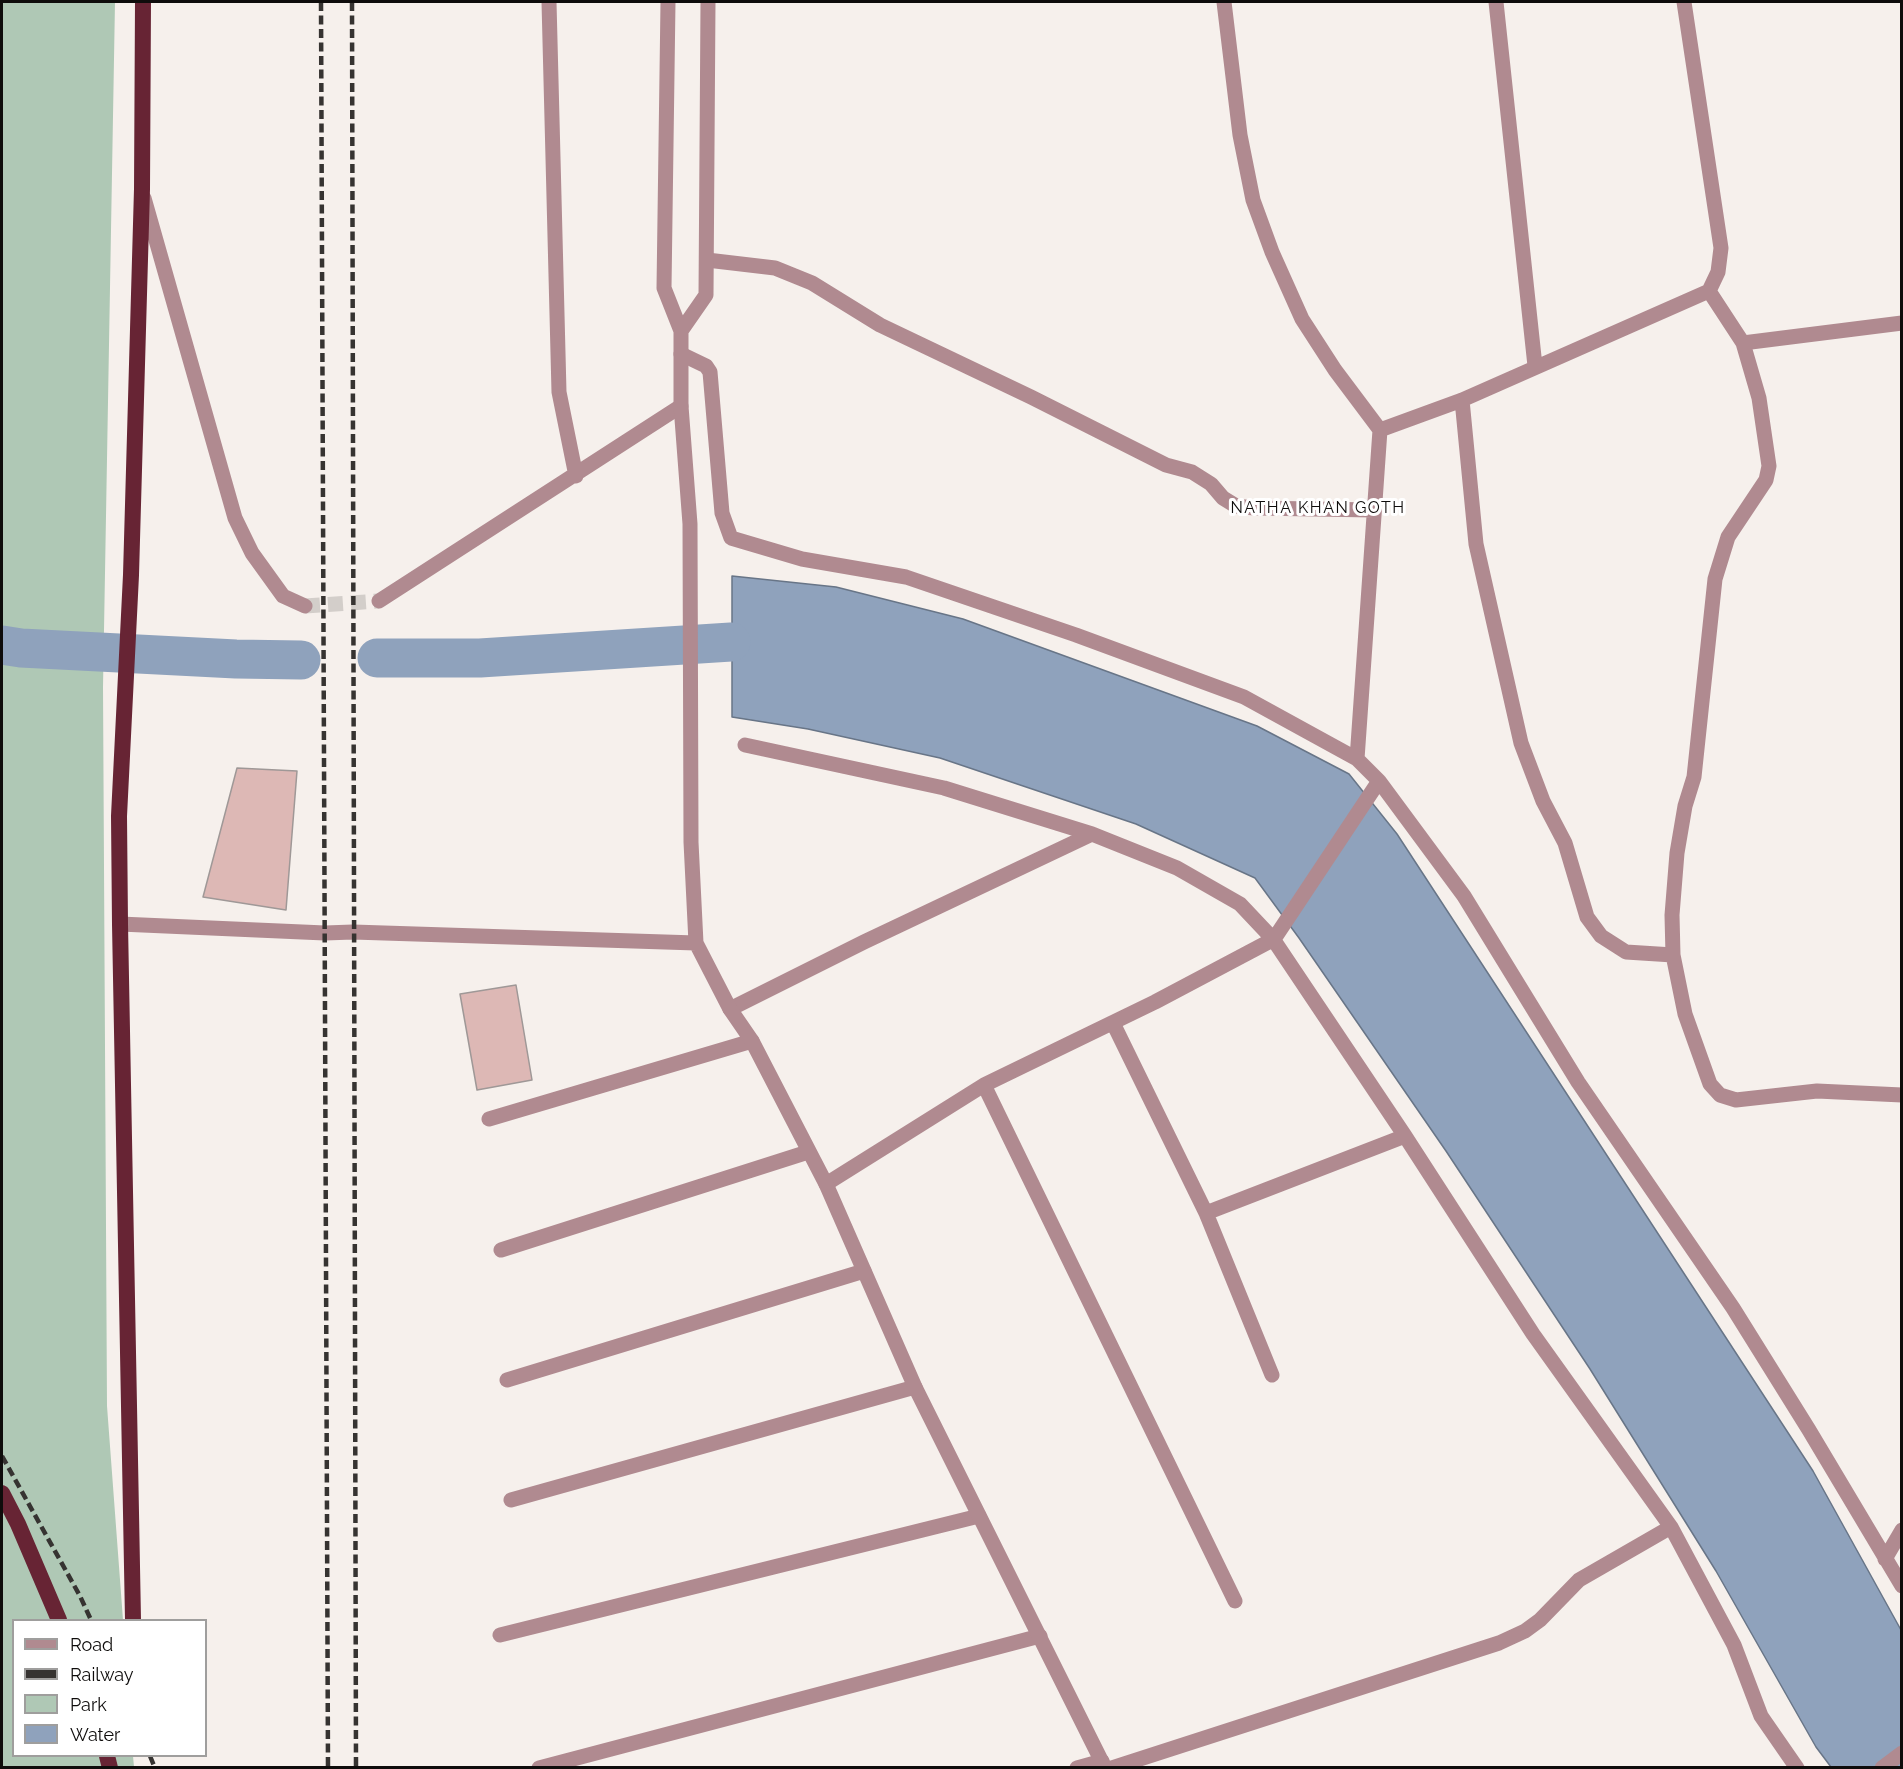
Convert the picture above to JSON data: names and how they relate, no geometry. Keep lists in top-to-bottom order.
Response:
{
  "districts": ["NATHA KHAN GOTH"],
  "legend": [
    "Road",
    "Railway",
    "Park",
    "Water"
  ]
}
